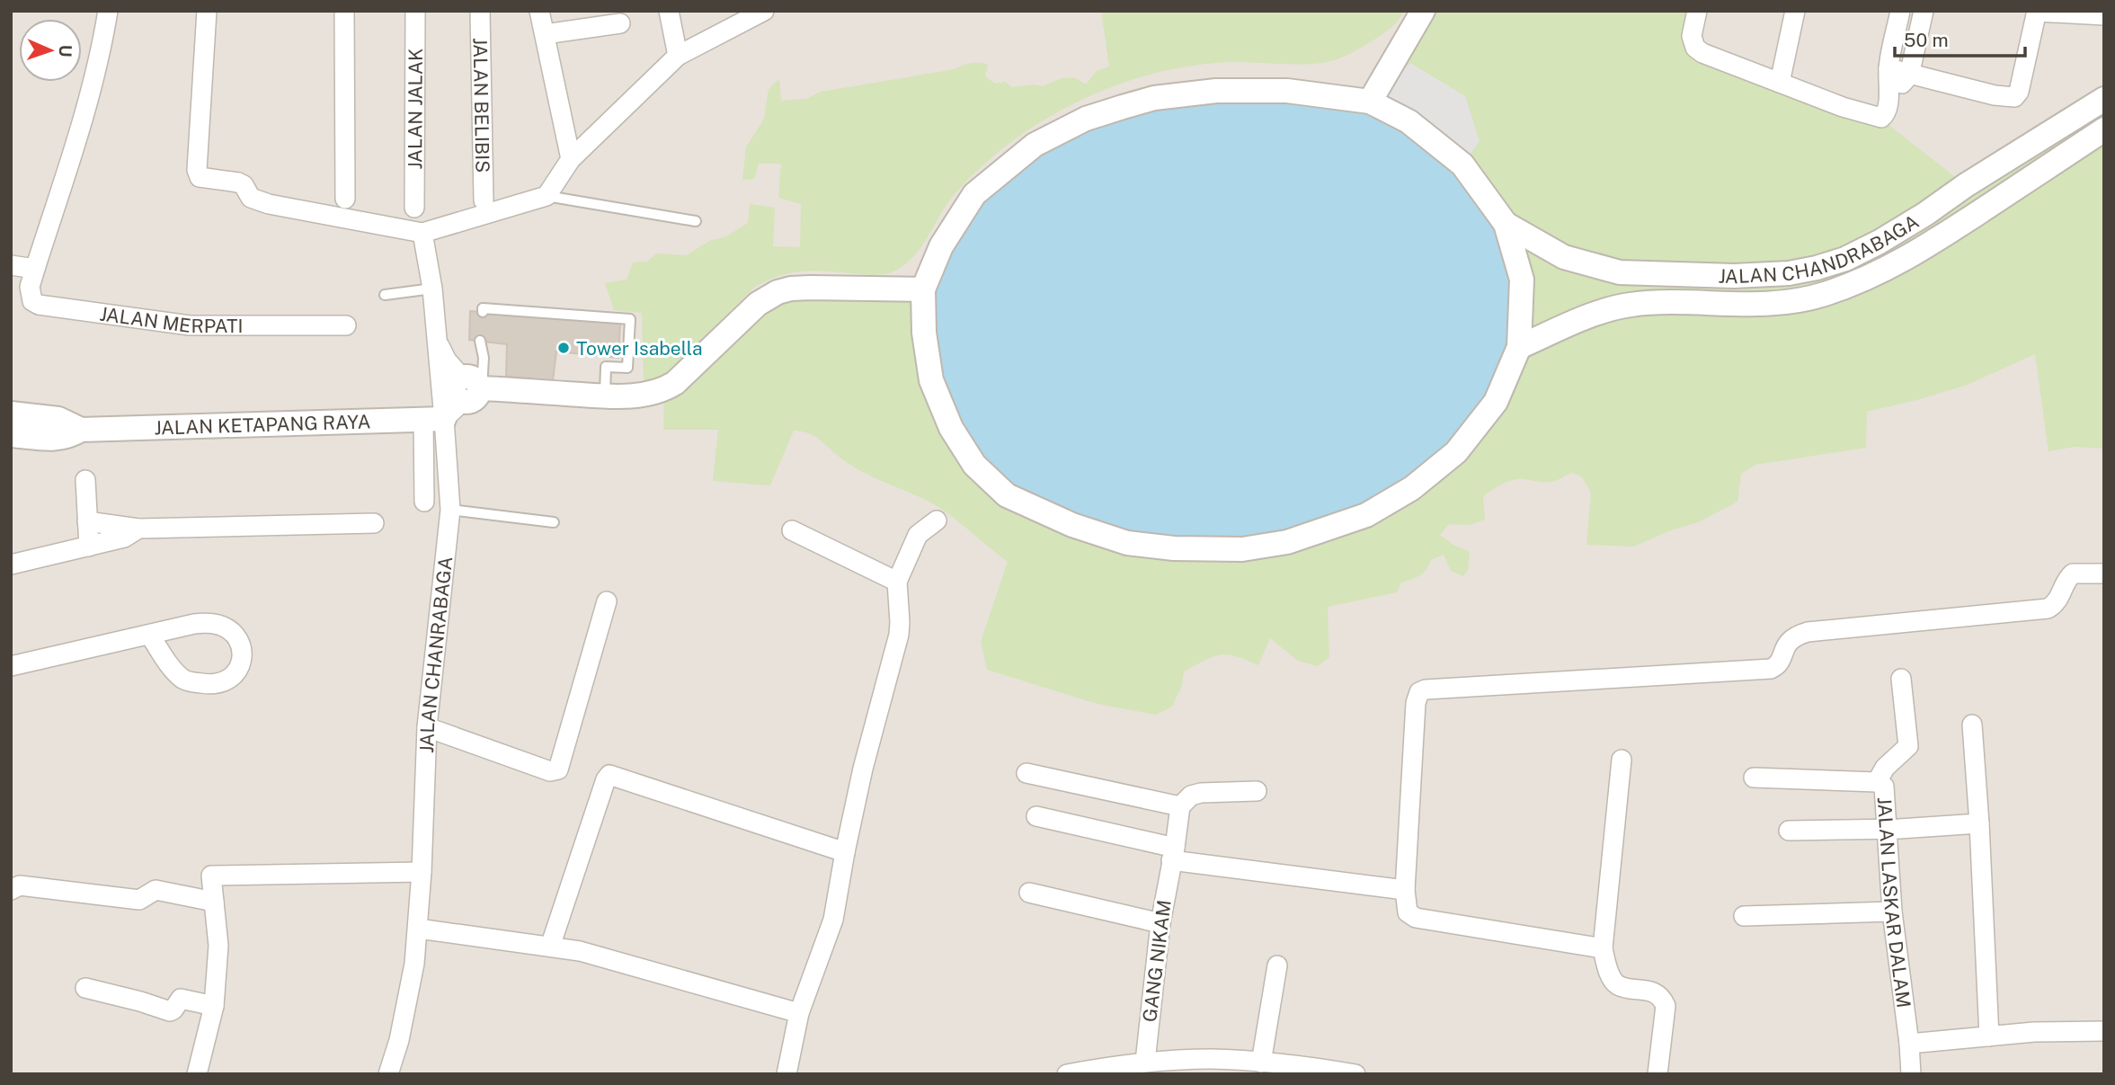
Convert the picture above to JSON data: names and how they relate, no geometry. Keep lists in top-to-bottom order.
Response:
{
  "streets": {
    "street": [
      "JALAN BELIBIS",
      "JALAN JALAK",
      "JALAN CHANDRABAGA",
      "JALAN MERPATI",
      "JALAN KETAPANG RAYA",
      "JALAN CHANRABAGA",
      "JALAN LASKAR DALAM",
      "GANG NIKAM"
    ]
  },
  "crossings": [
    ["JALAN KETAPANG RAYA", "JALAN CHANRABAGA"]
  ],
  "places": ["Tower Isabella"],
  "scale_bar": "50 m",
  "north": "right"
}
